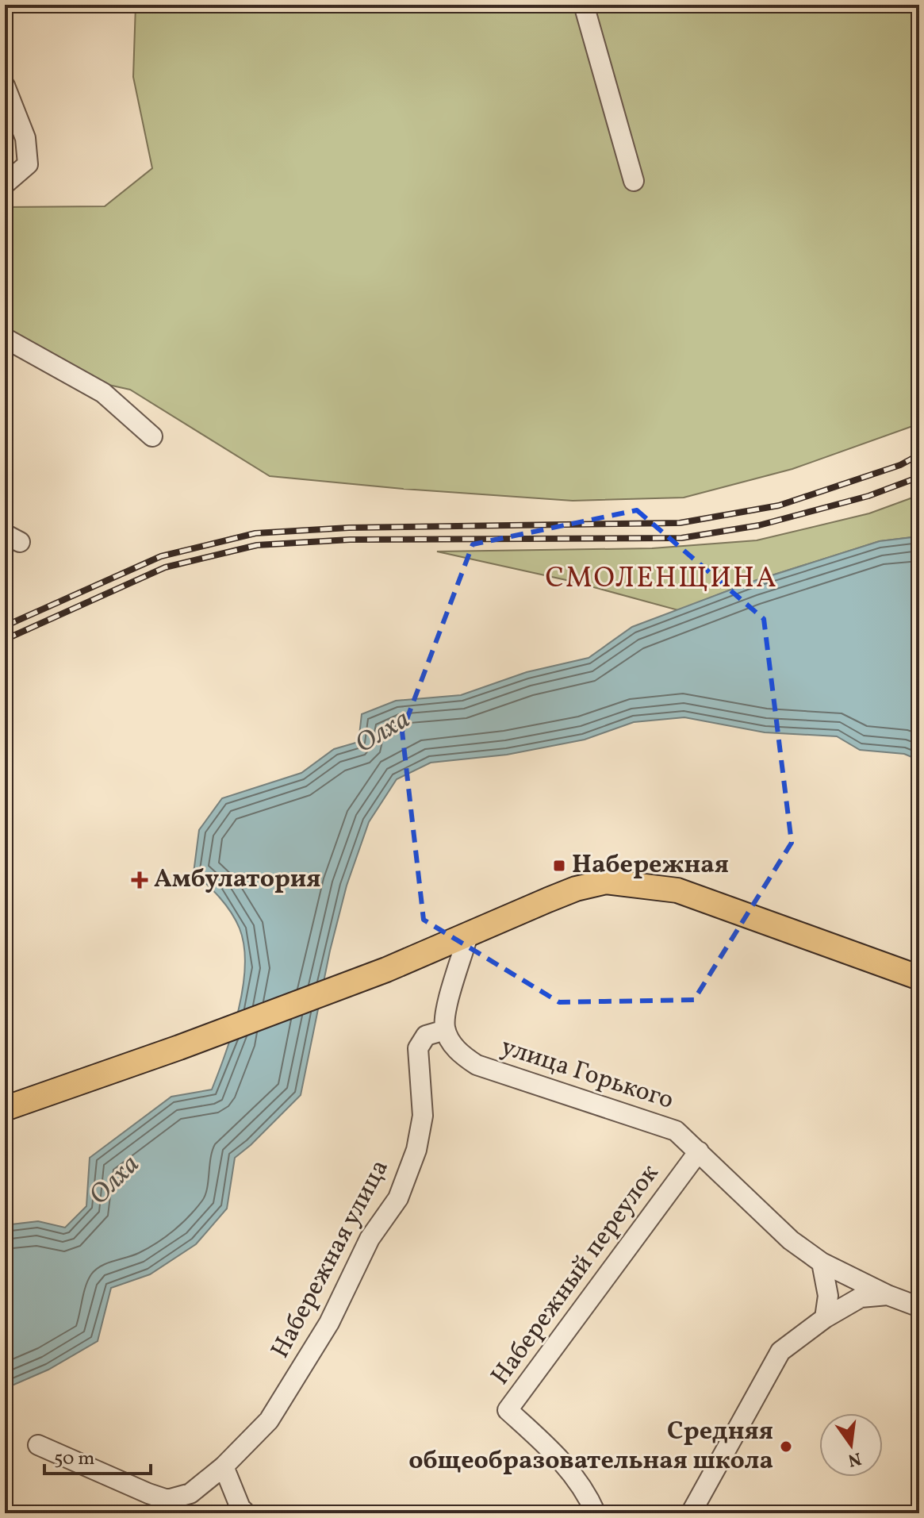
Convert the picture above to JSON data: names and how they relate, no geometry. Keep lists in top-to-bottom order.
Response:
{
  "streets": {
    "street": ["улица Горького", "Набережная улица", "Набережный переулок"]
  },
  "crossings": [
    ["улица Горького", "Набережная улица"],
    ["улица Горького", "Набережный переулок"]
  ],
  "districts": ["СМОЛЕНЩИНА"],
  "water": ["Олха"],
  "places": {
    "transit": ["Набережная"],
    "health": ["Амбулатория"],
    "other": ["Средняя общеобразовательная школа"]
  },
  "scale_bar": "50 m",
  "north": "bottom"
}
